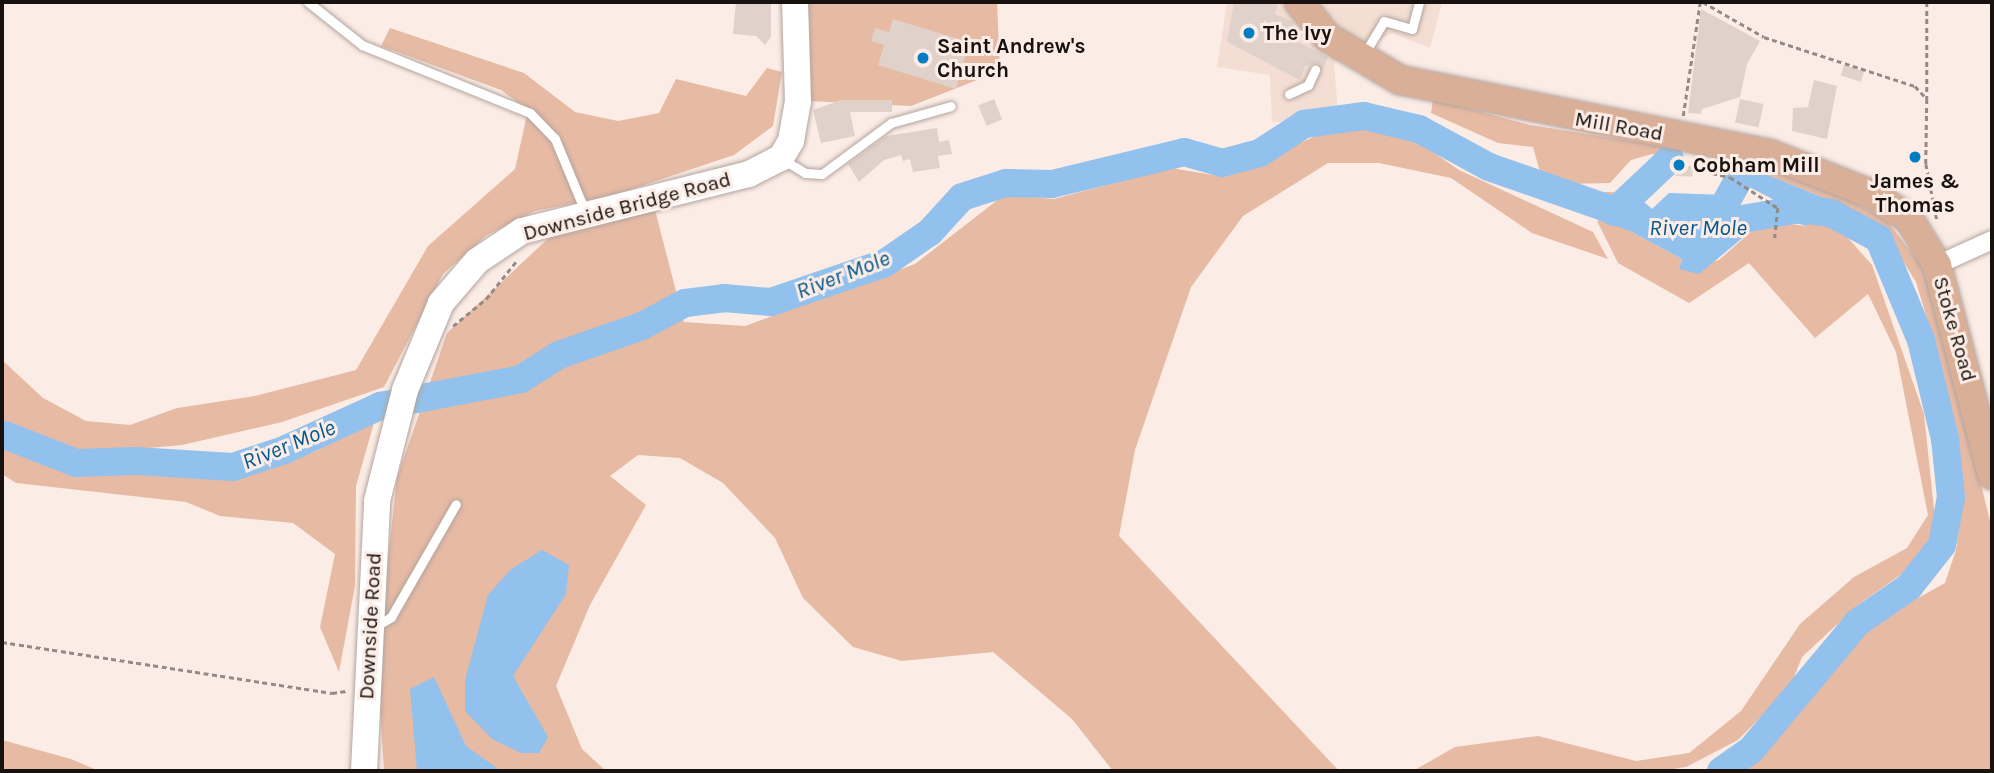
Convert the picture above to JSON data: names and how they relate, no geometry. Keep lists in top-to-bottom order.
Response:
{
  "streets": {
    "main road": ["Mill Road", "Stoke Road"],
    "street": ["Downside Bridge Road", "Downside Road"]
  },
  "crossings": [
    ["Mill Road", "Stoke Road"],
    ["Downside Bridge Road", "Downside Road"]
  ],
  "water": ["River Mole"],
  "places": [
    "The Ivy",
    "Saint Andrew's Church",
    "James & Thomas",
    "Cobham Mill"
  ]
}
